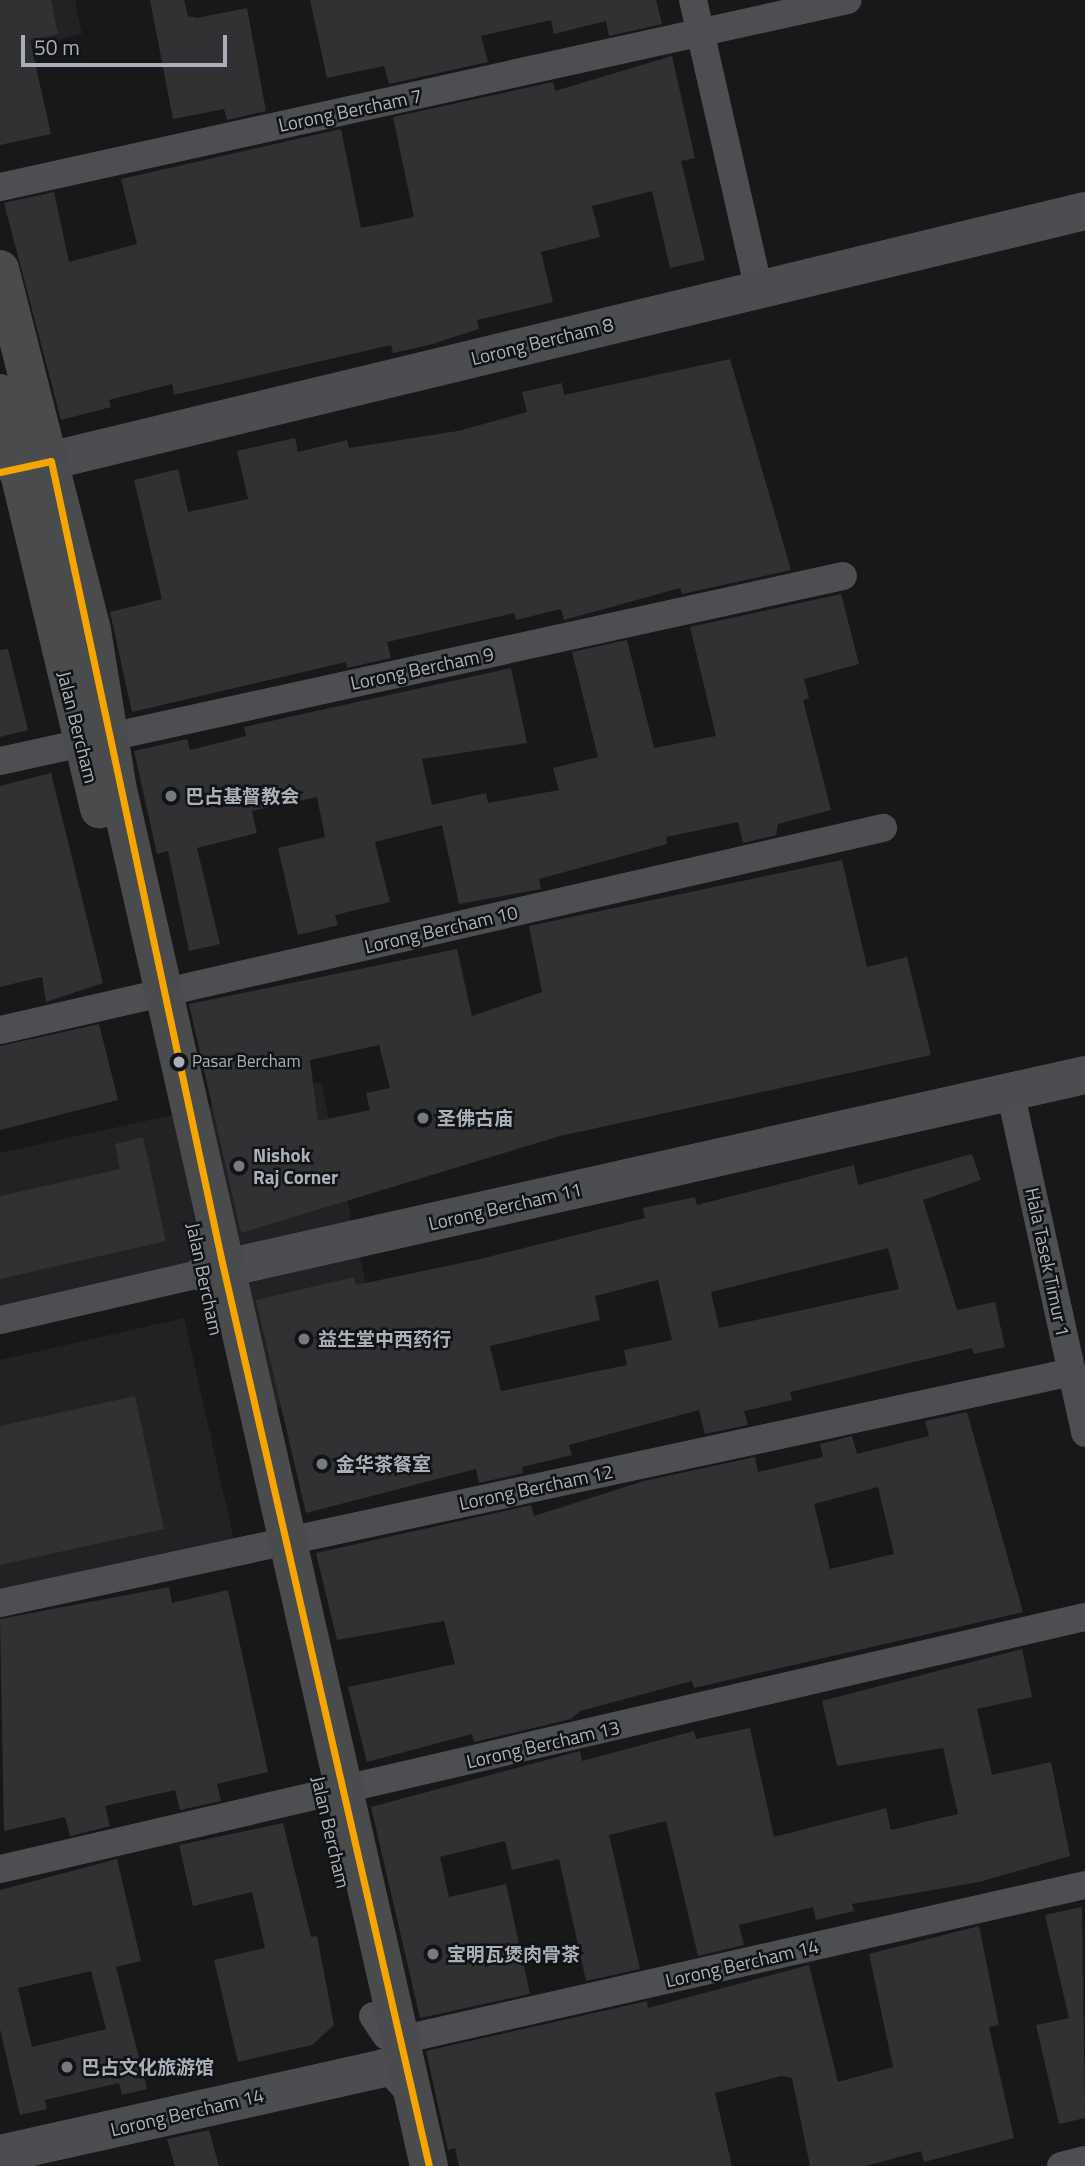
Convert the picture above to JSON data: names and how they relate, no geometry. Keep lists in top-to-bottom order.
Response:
{
  "streets": {
    "main road": ["Jalan Bercham"],
    "street": [
      "Lorong Bercham 7",
      "Lorong Bercham 8",
      "Lorong Bercham 9",
      "Lorong Bercham 10",
      "Lorong Bercham 11",
      "Hala Tasek Timur 1",
      "Lorong Bercham 12",
      "Lorong Bercham 13",
      "Lorong Bercham 14"
    ]
  },
  "crossings": [
    ["Lorong Bercham 8", "Jalan Bercham"],
    ["Lorong Bercham 9", "Jalan Bercham"],
    ["Jalan Bercham", "Lorong Bercham 10"],
    ["Jalan Bercham", "Lorong Bercham 11"],
    ["Jalan Bercham", "Lorong Bercham 12"],
    ["Jalan Bercham", "Lorong Bercham 13"],
    ["Jalan Bercham", "Lorong Bercham 14"],
    ["Lorong Bercham 11", "Hala Tasek Timur 1"],
    ["Hala Tasek Timur 1", "Lorong Bercham 12"]
  ],
  "places": [
    "巴占基督教会",
    "Pasar Bercham",
    "圣佛古庙",
    "Nishok Raj Corner",
    "益生堂中西药行",
    "金华茶餐室",
    "宝明瓦煲肉骨茶",
    "巴占文化旅游馆"
  ],
  "scale_bar": "50 m"
}
